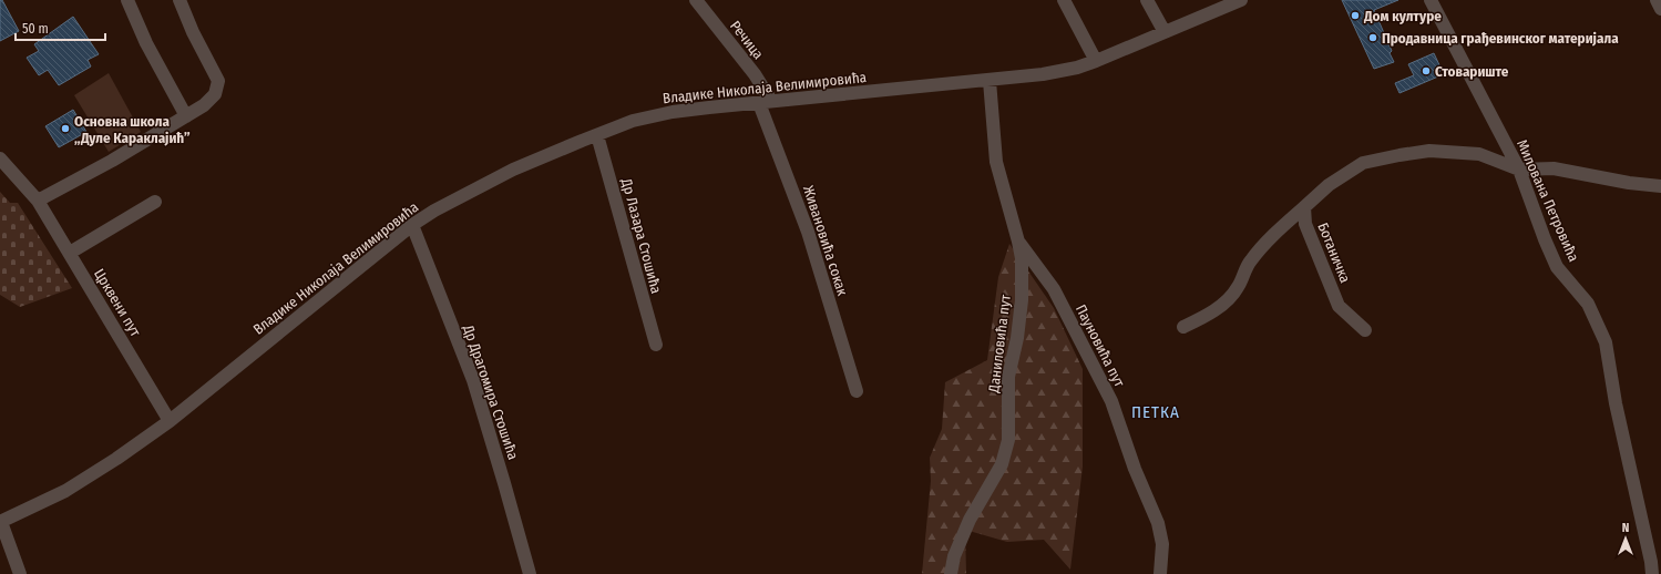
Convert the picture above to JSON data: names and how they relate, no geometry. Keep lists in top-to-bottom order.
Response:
{
  "streets": {
    "street": [
      "Речица",
      "Владике Николаја Велимировића",
      "Милована Петровића",
      "Др Лазара Стошића",
      "Живановића сокак",
      "Ботаничка",
      "Црквени пут",
      "Даниловића пут",
      "Пауновића пут",
      "Др Драгомира Стошића"
    ]
  },
  "crossings": [
    ["Речица", "Владике Николаја Велимировића"],
    ["Речица", "Живановића сокак"],
    ["Владике Николаја Велимировића", "Др Лазара Стошића"],
    ["Владике Николаја Велимировића", "Живановића сокак"],
    ["Владике Николаја Велимировића", "Црквени пут"],
    ["Владике Николаја Велимировића", "Даниловића пут"],
    ["Владике Николаја Велимировића", "Др Драгомира Стошића"],
    ["Милована Петровића", "Ботаничка"],
    ["Даниловића пут", "Пауновића пут"]
  ],
  "districts": ["ПЕТКА"],
  "places": [
    "Дом културе",
    "Продавница грађевинског материјала",
    "Стовариште",
    "Основна школа „Дуле Караклајић”"
  ],
  "scale_bar": "50 m",
  "north": "top"
}
